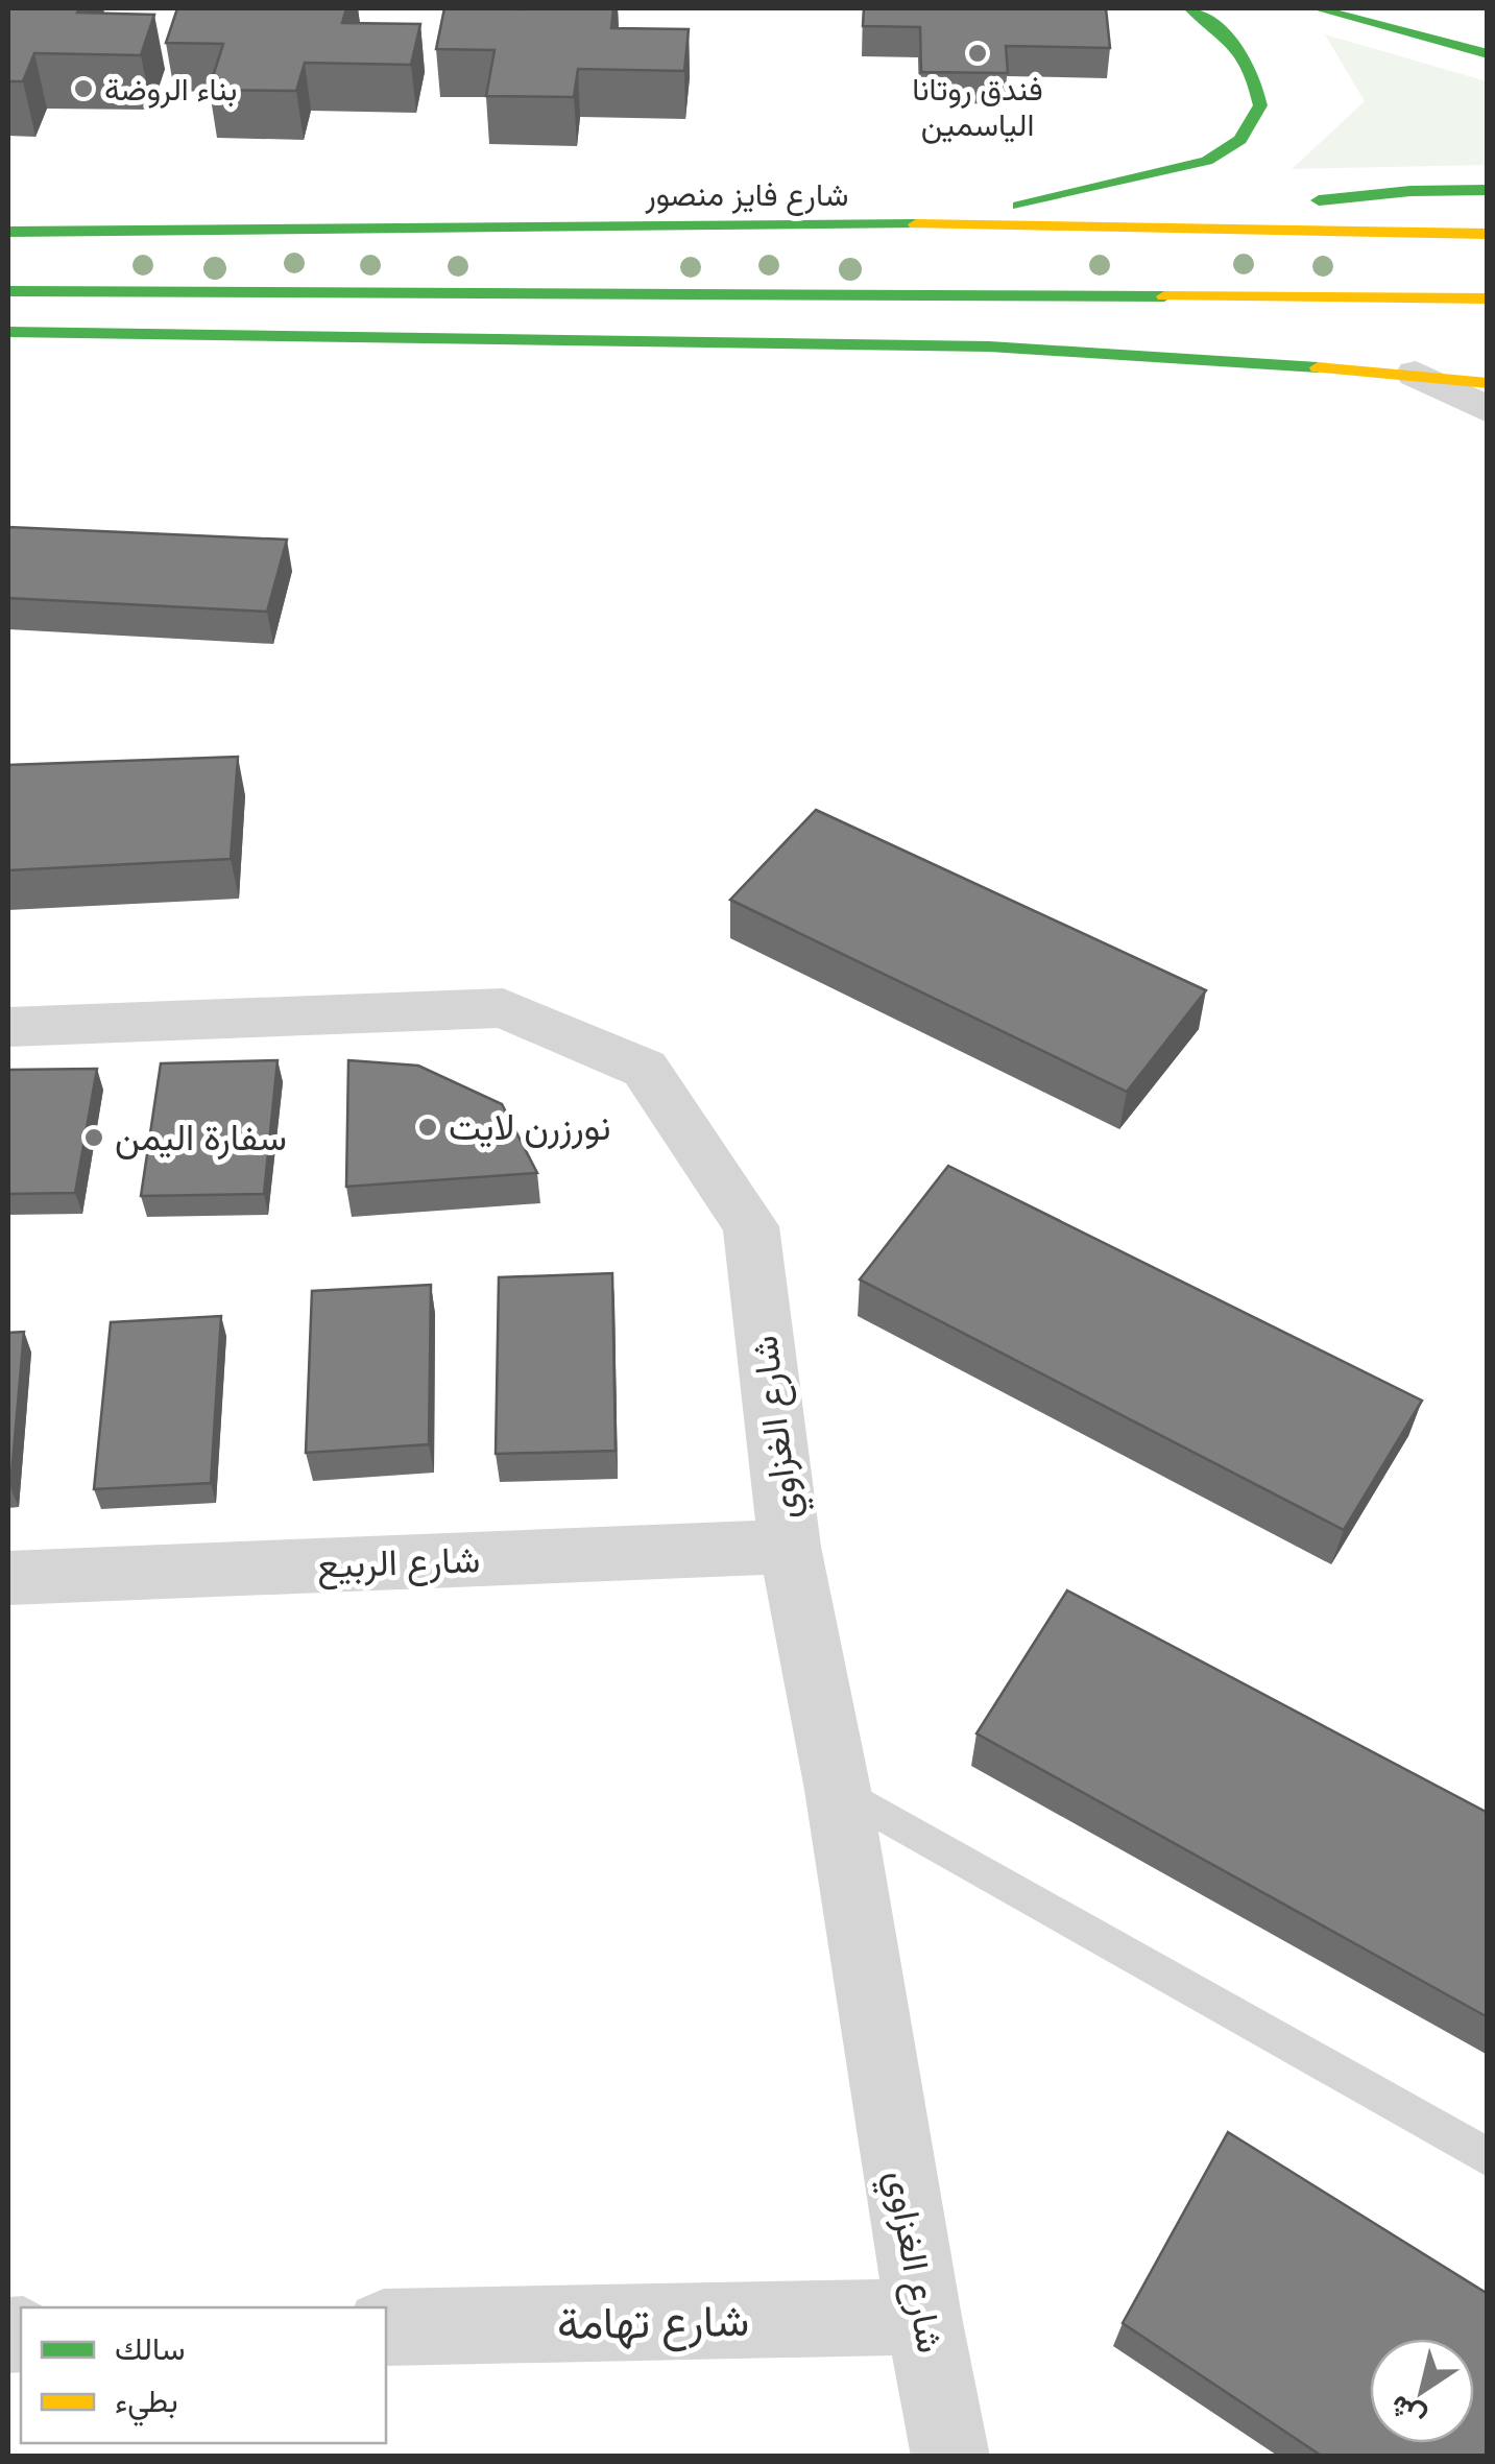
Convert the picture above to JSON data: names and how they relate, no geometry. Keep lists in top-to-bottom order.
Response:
{
  "streets": {
    "highway": ["شارع فايز منصور"],
    "street": ["شارع الغزاوي", "شارع الربيع", "شارع تهامة"]
  },
  "crossings": [
    ["شارع الغزاوي", "شارع الربيع"],
    ["شارع الغزاوي", "شارع تهامة"]
  ],
  "places": [
    "فندق روتانا الياسمين",
    "بناء الروضة",
    "نورزرن لايت",
    "سفارة اليمن"
  ],
  "legend": ["سالك", "بطيء"],
  "north": "bottom left"
}
